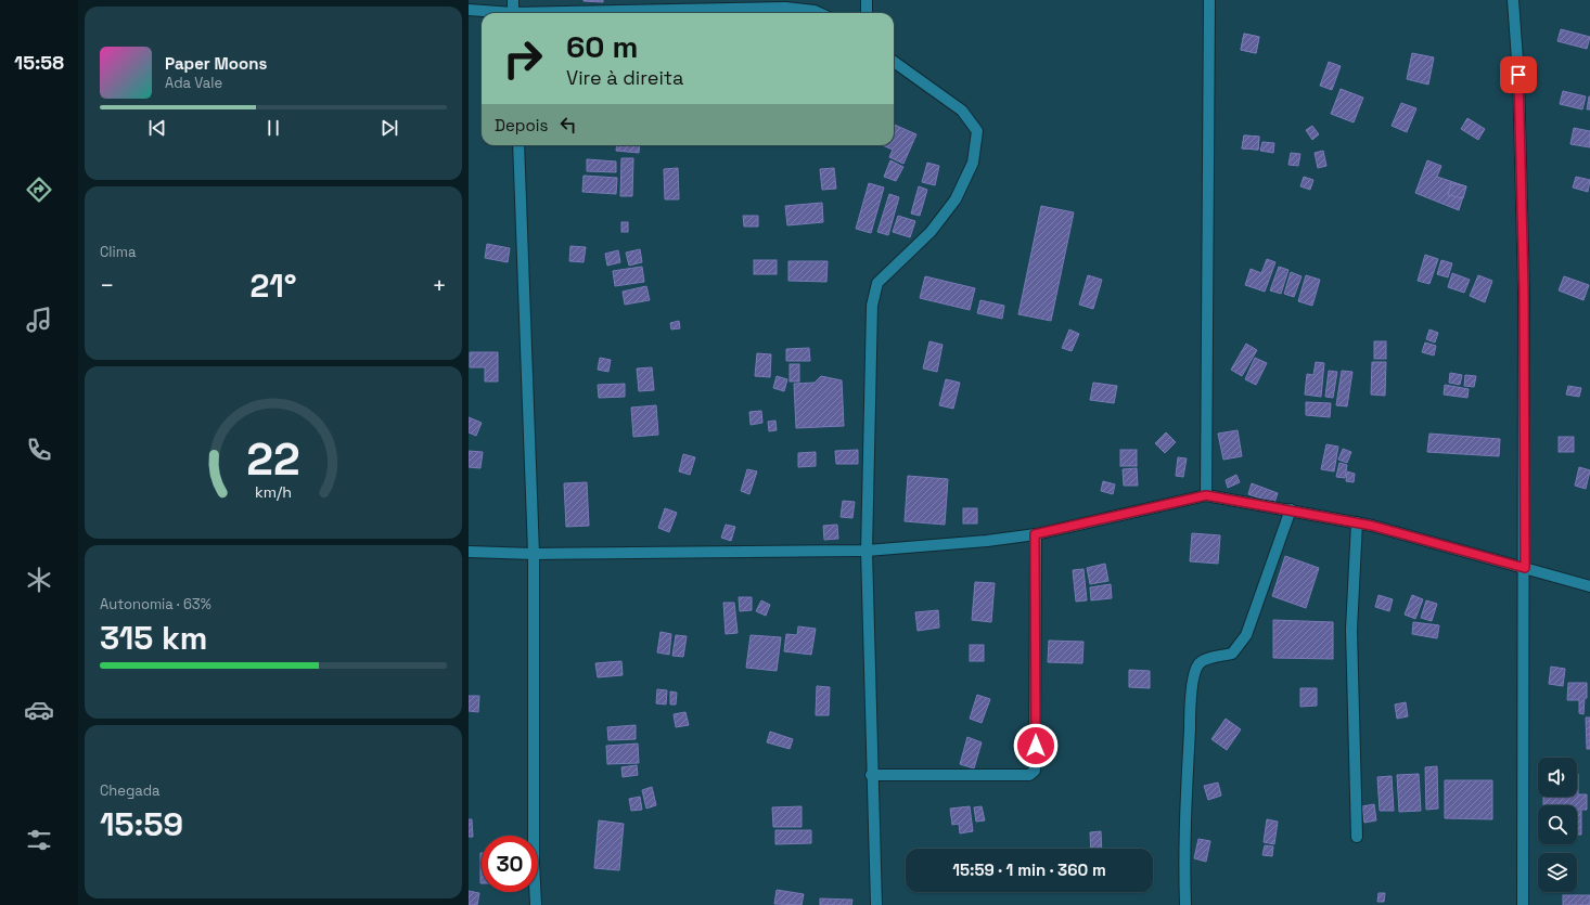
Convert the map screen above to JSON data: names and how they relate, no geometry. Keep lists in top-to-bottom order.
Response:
{
  "page": {
    "tabs": "15:58",
    "turn": ["60 m", "Vire à direita"],
    "song": ["Paper Moons", "Ada Vale"],
    "then": "Depois",
    "tile": [
      "Clima",
      ["Autonomia · 63%", "315 km"],
      ["Chegada", "15:59"]
    ],
    "heat": ["−", "21°", "+"],
    "limit": "30",
    "trip": "15:59 · 1 min · 360 m",
    "gauge": ["22", "km/h"]
  }
}
